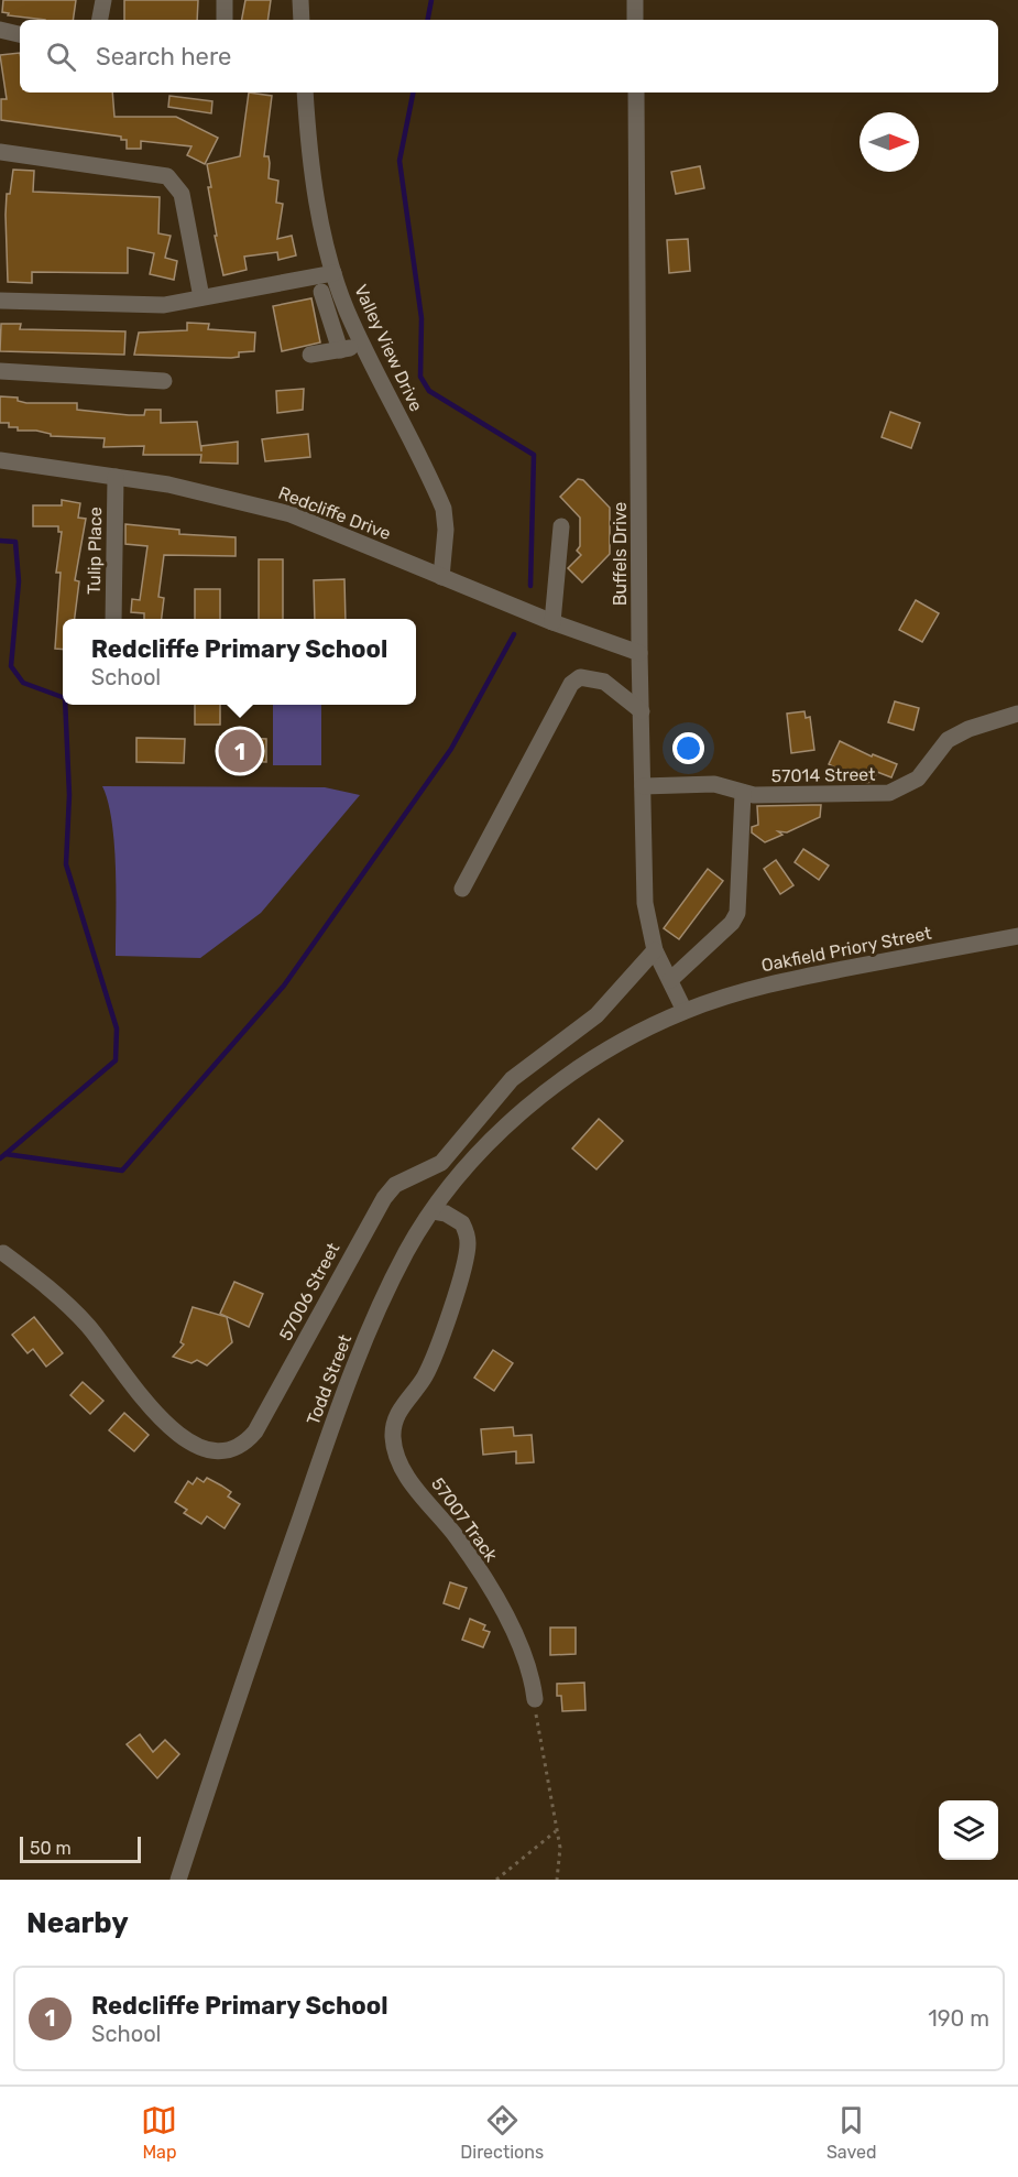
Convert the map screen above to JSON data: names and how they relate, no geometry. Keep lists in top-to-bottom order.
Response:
{
  "streets": {
    "street": [
      "Valley View Drive",
      "Redcliffe Drive",
      "Tulip Place",
      "Buffels Drive",
      "57014 Street",
      "Oakfield Priory Street",
      "57006 Street",
      "Todd Street",
      "57007 Track"
    ]
  },
  "crossings": [
    ["Valley View Drive", "Redcliffe Drive"],
    ["Redcliffe Drive", "Tulip Place"],
    ["Redcliffe Drive", "Buffels Drive"],
    ["Buffels Drive", "57014 Street"],
    ["Buffels Drive", "Oakfield Priory Street"],
    ["Buffels Drive", "57006 Street"],
    ["Buffels Drive", "Todd Street"],
    ["Oakfield Priory Street", "Todd Street"],
    ["Todd Street", "57007 Track"]
  ],
  "scale_bar": "50 m",
  "north": "right",
  "page": {
    "search": "Search here",
    "popup": ["Redcliffe Primary School", "School"],
    "pins": "1",
    "scale": "50 m",
    "heading": "Nearby",
    "list": [
      {
        "mark": "1",
        "name": "Redcliffe Primary School",
        "note": "School",
        "value": "190 m"
      }
    ],
    "nav": ["Map", "Directions", "Saved"]
  }
}
